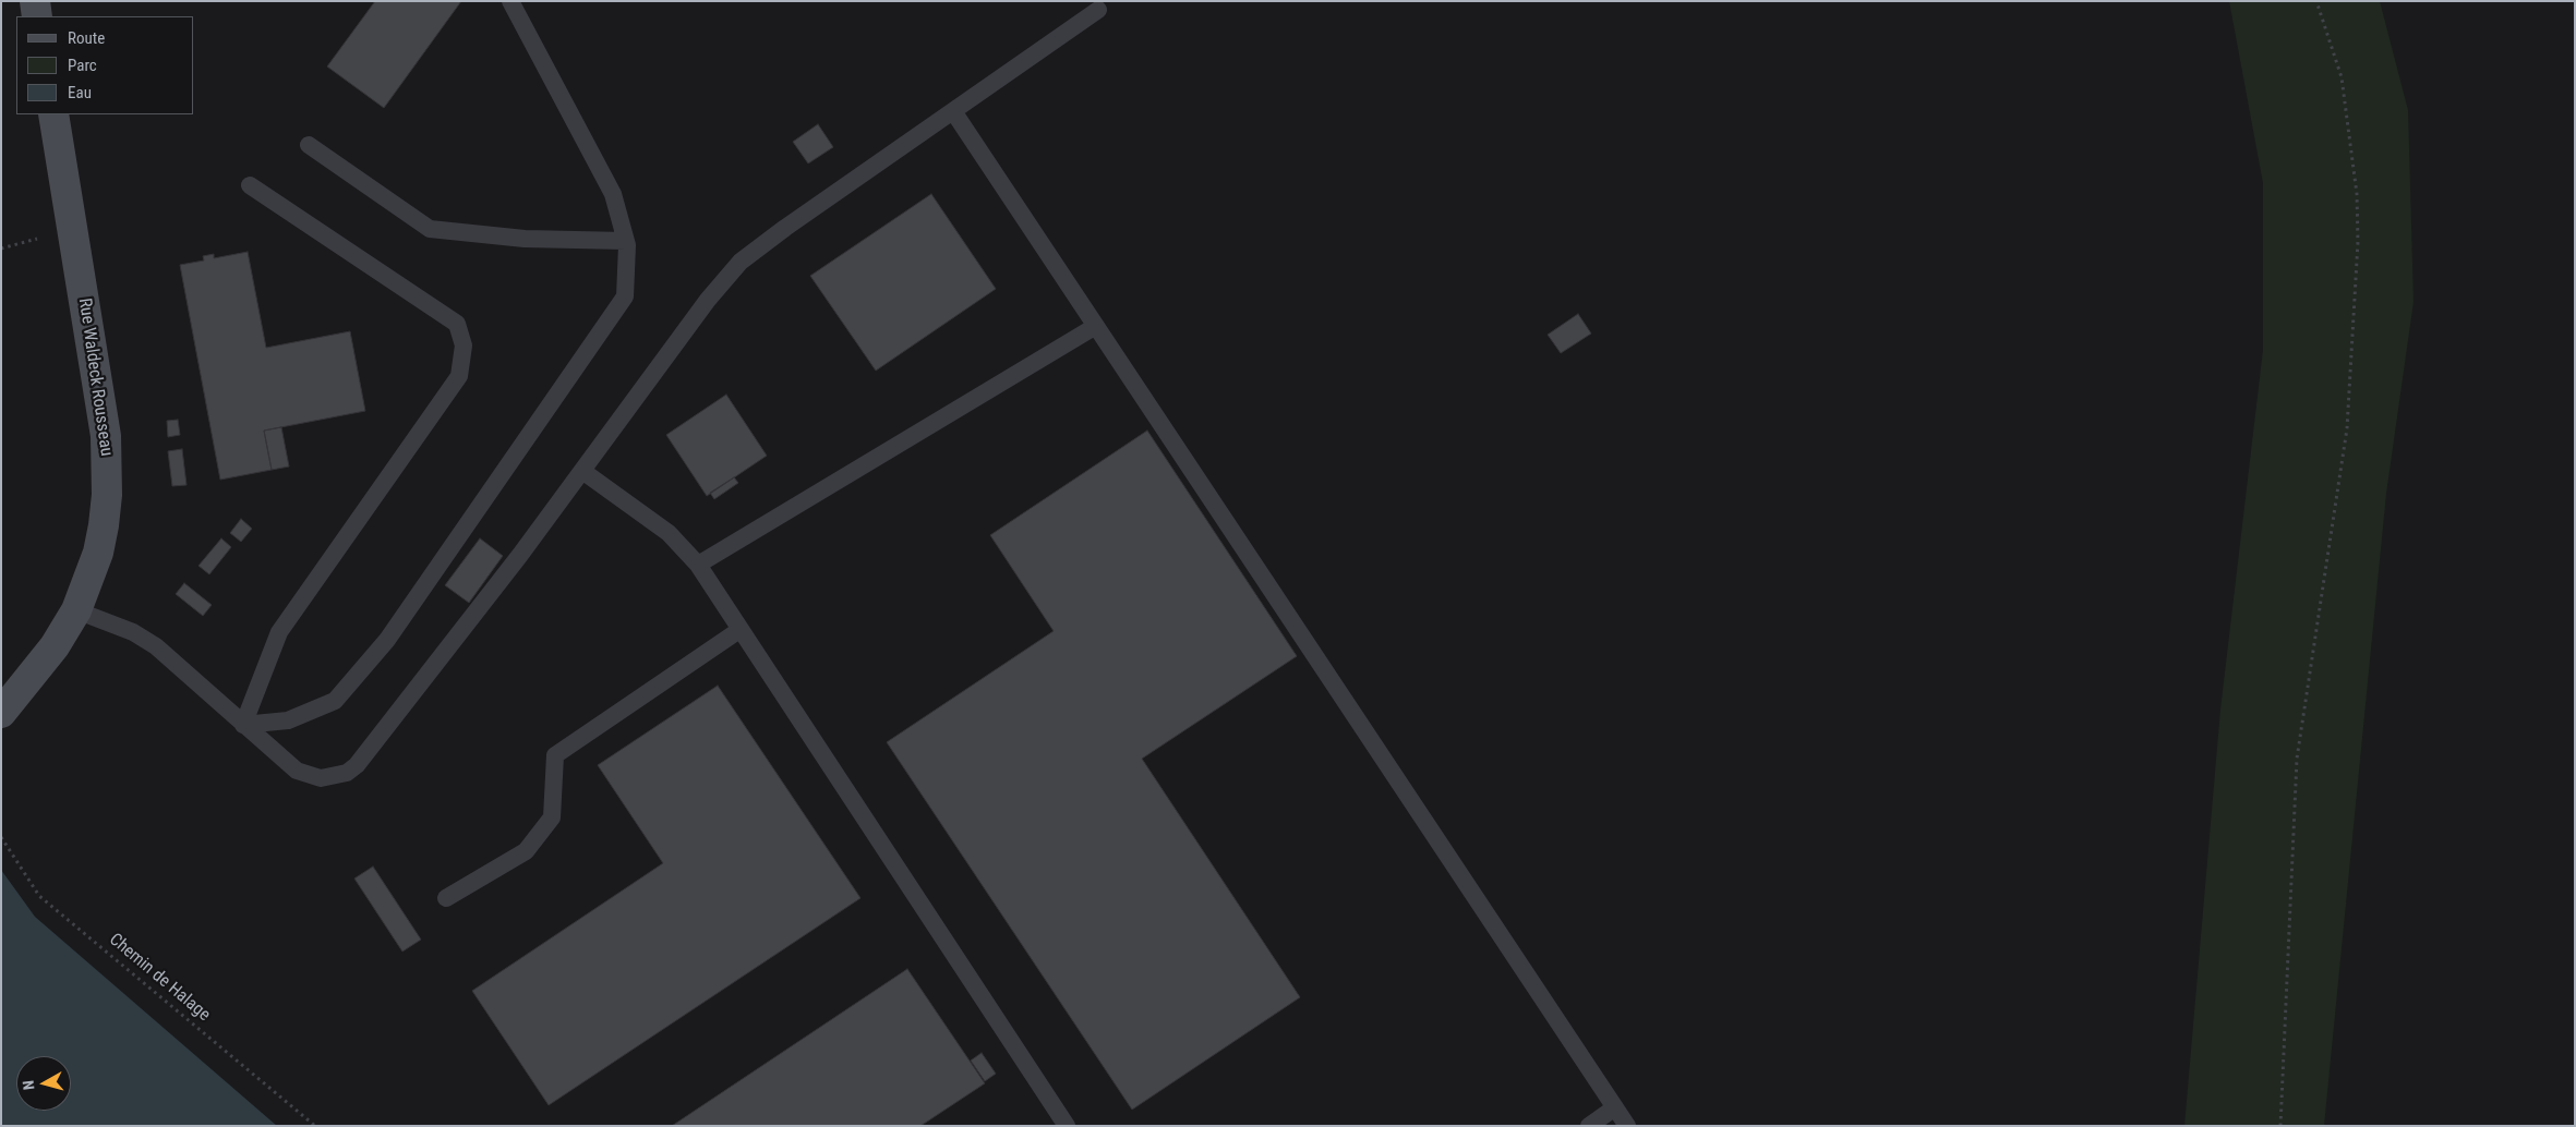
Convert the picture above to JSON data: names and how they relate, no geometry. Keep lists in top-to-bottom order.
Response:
{
  "streets": {
    "street": ["Rue Waldeck Rousseau"],
    "path": ["Chemin de Halage"]
  },
  "legend": ["Route", "Parc", "Eau"],
  "north": "left"
}
